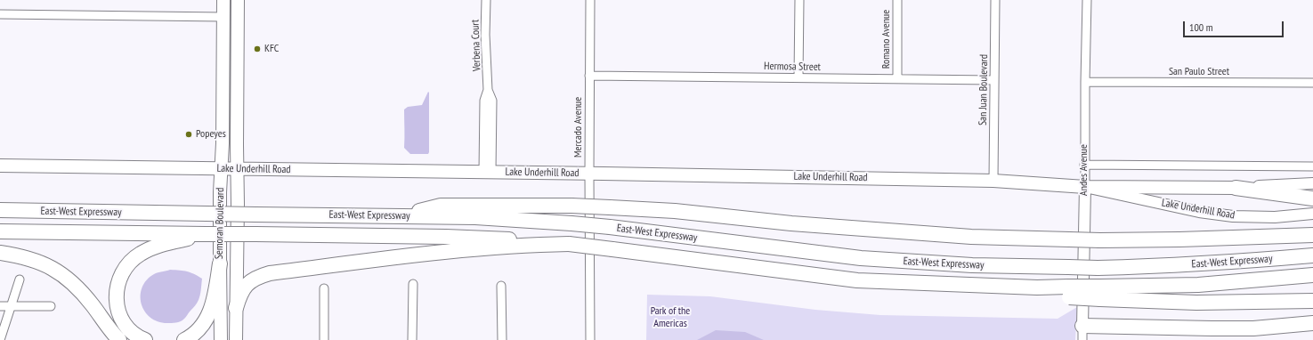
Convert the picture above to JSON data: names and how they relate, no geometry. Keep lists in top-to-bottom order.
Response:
{
  "streets": {
    "highway": ["East-West Expressway"],
    "main road": ["Lake Underhill Road", "Andes Avenue", "Semoran Boulevard"],
    "street": [
      "Romano Avenue",
      "Verbena Court",
      "Hermosa Street",
      "San Paulo Street",
      "San Juan Boulevard",
      "Mercado Avenue"
    ]
  },
  "crossings": [
    ["Romano Avenue", "Hermosa Street"],
    ["Verbena Court", "Lake Underhill Road"],
    ["Hermosa Street", "San Juan Boulevard"],
    ["Hermosa Street", "Mercado Avenue"],
    ["San Paulo Street", "Andes Avenue"],
    ["San Juan Boulevard", "Lake Underhill Road"],
    ["Mercado Avenue", "Lake Underhill Road"],
    ["Lake Underhill Road", "Andes Avenue"],
    ["Lake Underhill Road", "Semoran Boulevard"]
  ],
  "parks": ["Park of the Americas"],
  "places": ["KFC", "Popeyes"],
  "scale_bar": "100 m"
}
